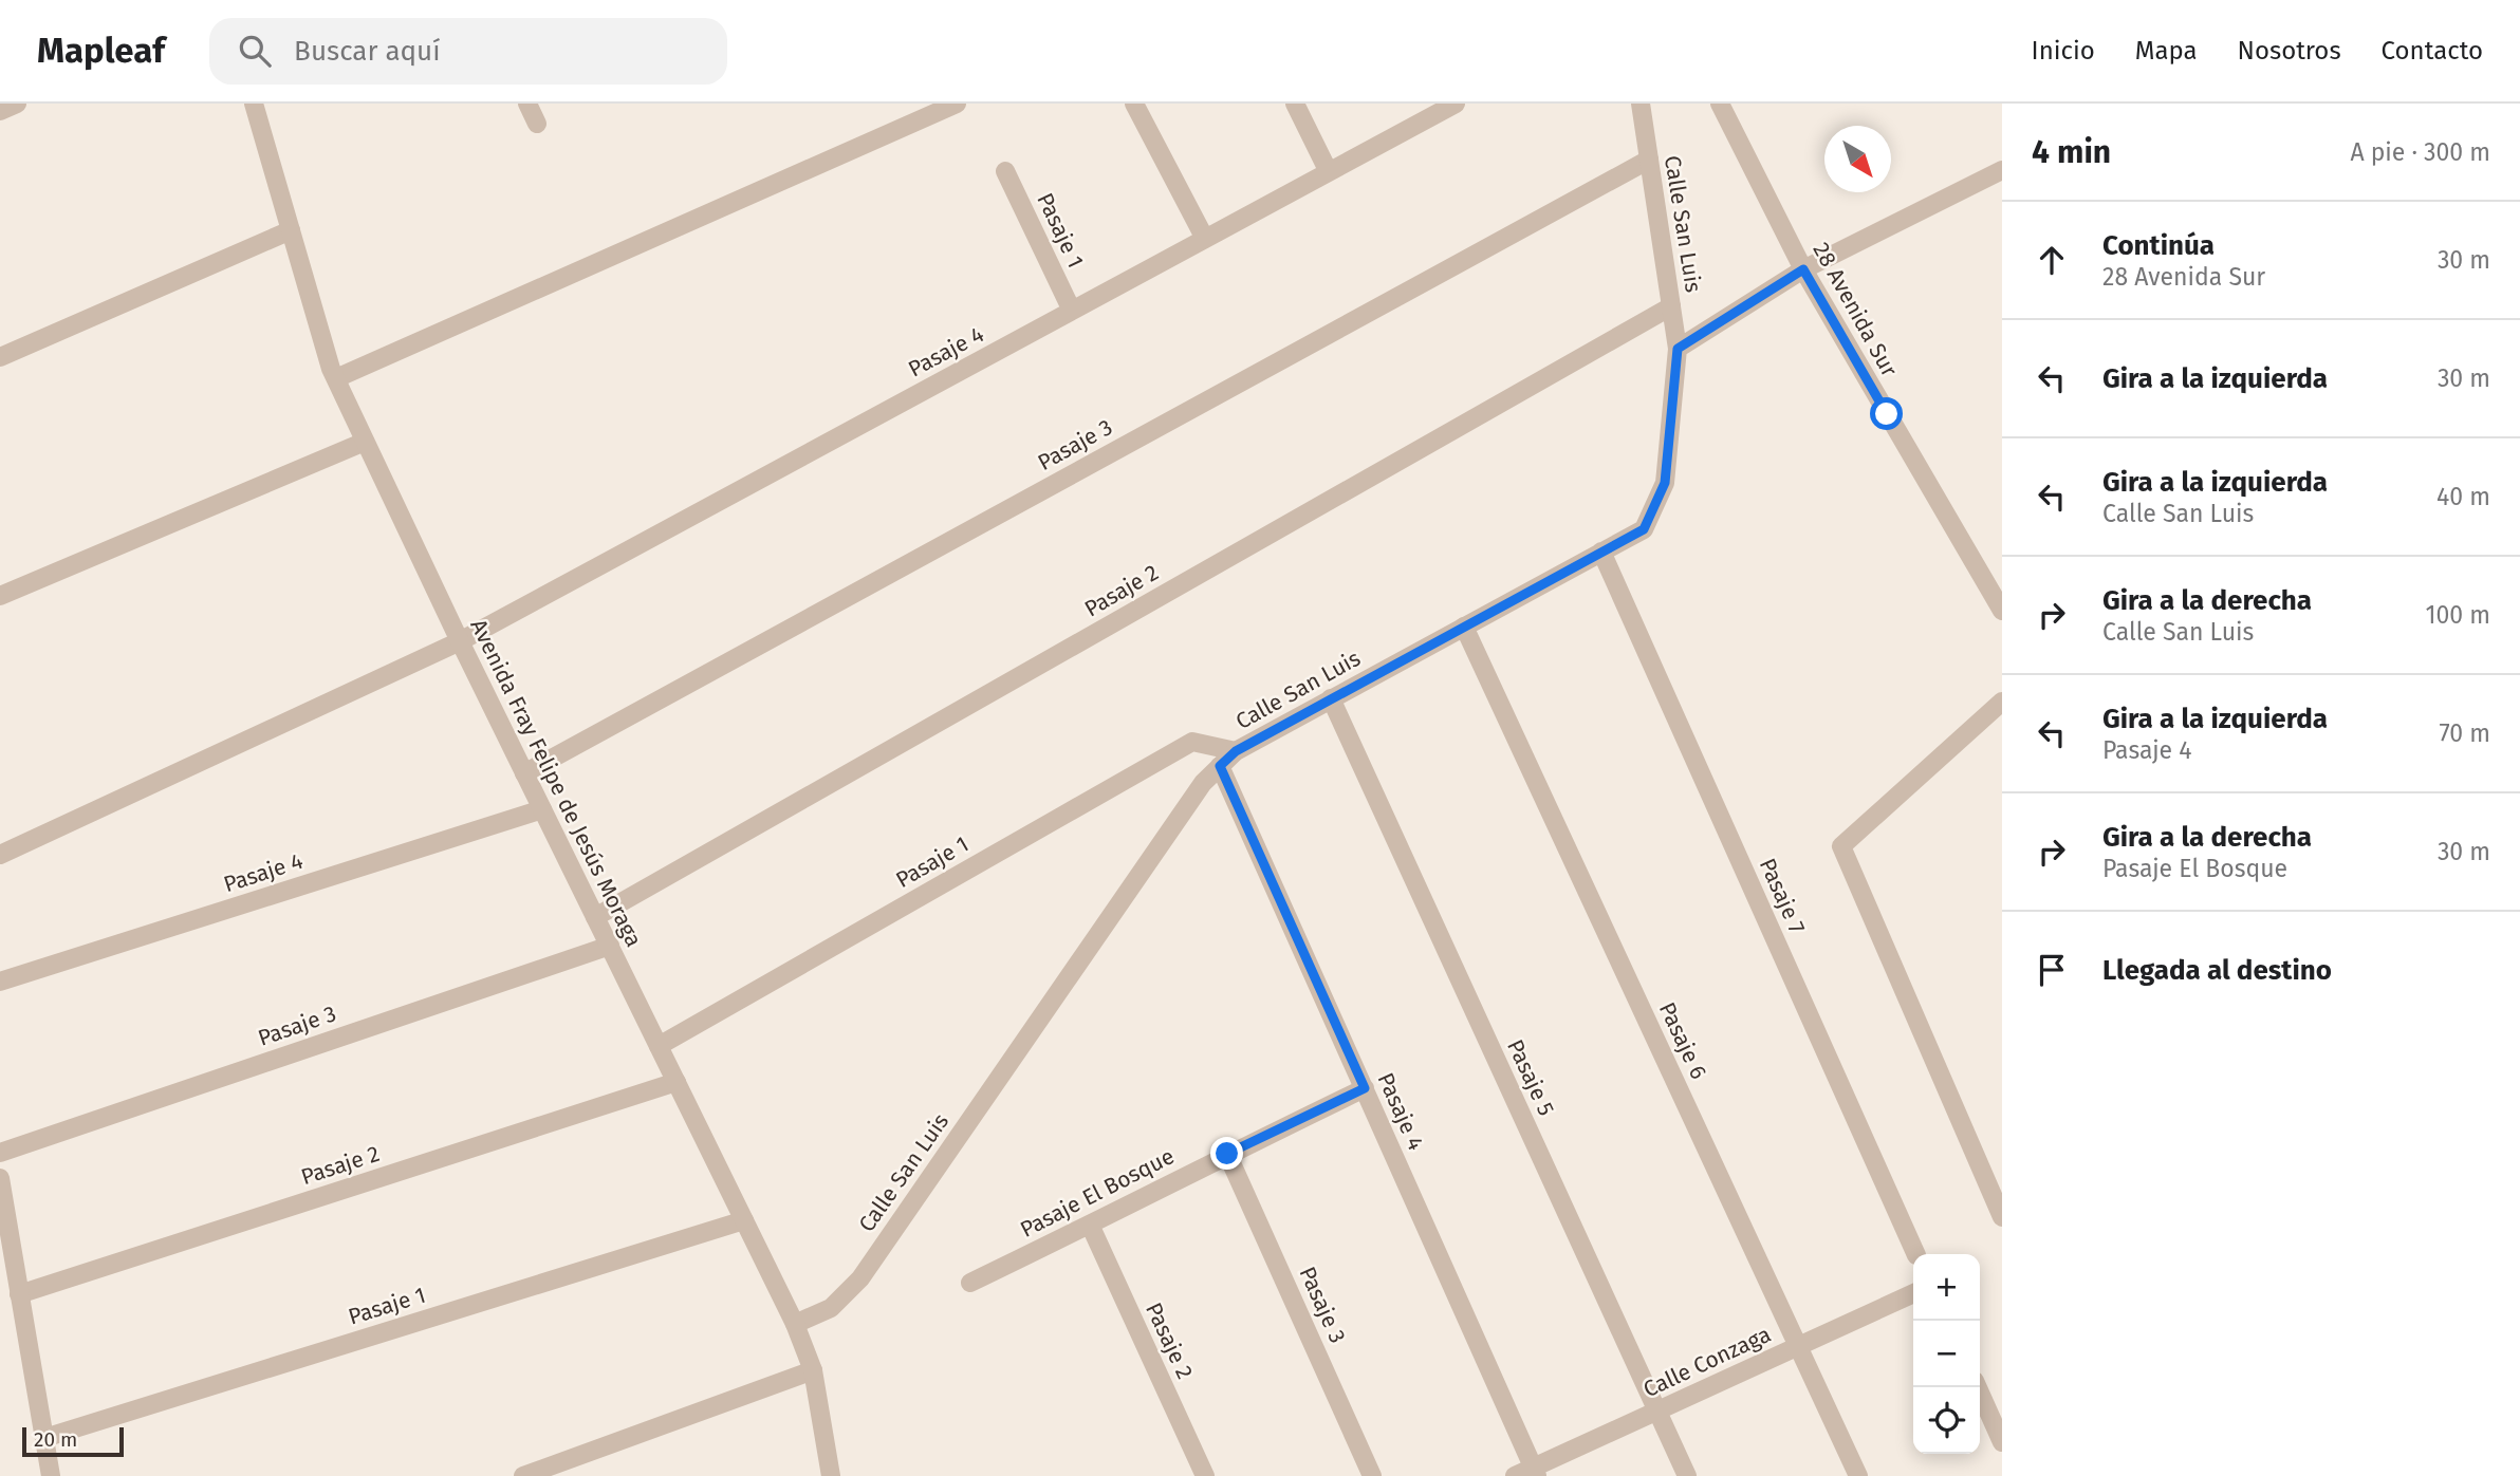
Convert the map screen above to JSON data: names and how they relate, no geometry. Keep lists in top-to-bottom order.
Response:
{
  "streets": {
    "street": [
      "Calle San Luis",
      "Pasaje 1",
      "28 Avenida Sur",
      "Pasaje 4",
      "Pasaje 3",
      "Pasaje 2",
      "Avenida Fray Felipe de Jesús Moraga",
      "Pasaje 7",
      "Pasaje 6",
      "Pasaje 5",
      "Pasaje El Bosque",
      "Calle Conzaga"
    ]
  },
  "crossings": [
    ["Calle San Luis", "Pasaje 1"],
    ["Calle San Luis", "Pasaje 4"],
    ["Calle San Luis", "Pasaje 3"],
    ["Calle San Luis", "Pasaje 2"],
    ["Calle San Luis", "Avenida Fray Felipe de Jesús Moraga"],
    ["Calle San Luis", "Pasaje 7"],
    ["Calle San Luis", "Pasaje 6"],
    ["Calle San Luis", "Pasaje 5"],
    ["Pasaje 1", "Pasaje 4"],
    ["Pasaje 1", "Avenida Fray Felipe de Jesús Moraga"],
    ["Pasaje 4", "Avenida Fray Felipe de Jesús Moraga"],
    ["Pasaje 4", "Pasaje El Bosque"],
    ["Pasaje 4", "Calle Conzaga"],
    ["Pasaje 3", "Avenida Fray Felipe de Jesús Moraga"],
    ["Pasaje 3", "Pasaje El Bosque"],
    ["Pasaje 2", "Avenida Fray Felipe de Jesús Moraga"],
    ["Pasaje 2", "Pasaje El Bosque"],
    ["Pasaje 6", "Calle Conzaga"],
    ["Pasaje 5", "Calle Conzaga"]
  ],
  "scale_bar": "20 m",
  "north": "bottom right",
  "page": {
    "header": "Mapleaf",
    "search": "Buscar aquí",
    "nav": [
      "Inicio",
      "Mapa",
      "Nosotros",
      "Contacto"
    ],
    "heading": ["4 min", "A pie · 300 m"],
    "list": [
      ["Continúa", "28 Avenida Sur", "30 m"],
      ["Gira a la izquierda", "30 m"],
      ["Gira a la izquierda", "Calle San Luis", "40 m"],
      ["Gira a la derecha", "Calle San Luis", "100 m"],
      ["Gira a la izquierda", "Pasaje 4", "70 m"],
      ["Gira a la derecha", "Pasaje El Bosque", "30 m"],
      "Llegada al destino"
    ],
    "map_buttons": ["+", "−"],
    "scale": "20 m"
  }
}
